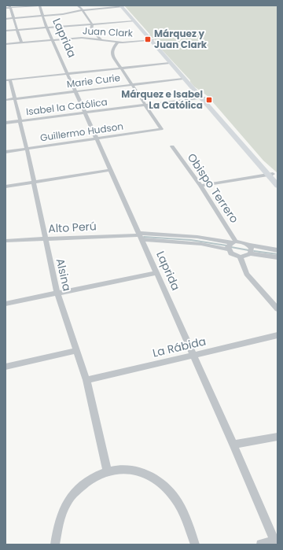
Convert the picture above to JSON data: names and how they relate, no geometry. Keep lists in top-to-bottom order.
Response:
{
  "streets": {
    "street": [
      "Juan Clark",
      "Laprida",
      "Marie Curie",
      "Isabel la Católica",
      "Guillermo Hudson",
      "Obispo Terrero",
      "Alto Perú",
      "Alsina",
      "La Rábida"
    ]
  },
  "crossings": [
    ["Juan Clark", "Laprida"],
    ["Laprida", "Marie Curie"],
    ["Laprida", "Isabel la Católica"],
    ["Laprida", "Guillermo Hudson"],
    ["Laprida", "Alto Perú"],
    ["Laprida", "La Rábida"],
    ["Marie Curie", "Alsina"],
    ["Isabel la Católica", "Guillermo Hudson"],
    ["Isabel la Católica", "Alsina"],
    ["Guillermo Hudson", "Alsina"],
    ["Obispo Terrero", "Alto Perú"],
    ["Alto Perú", "Alsina"],
    ["Alsina", "La Rábida"]
  ],
  "places": {
    "transit": ["Márquez y Juan Clark", "Márquez e Isabel La Católica"]
  }
}
